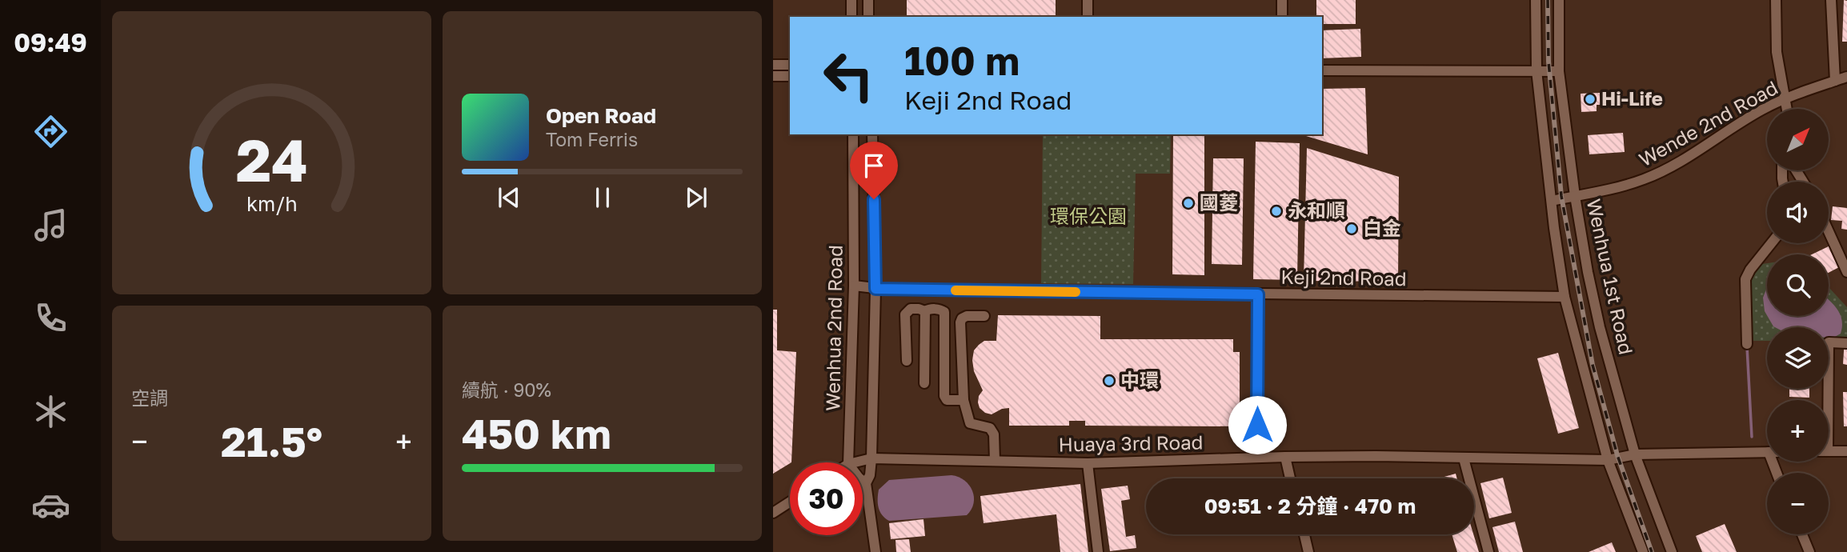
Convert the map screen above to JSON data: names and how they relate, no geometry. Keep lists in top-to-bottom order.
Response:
{
  "streets": {
    "street": [
      "Wende 2nd Road",
      "Wenhua 1st Road",
      "Keji 2nd Road",
      "Wenhua 2nd Road",
      "Huaya 3rd Road"
    ]
  },
  "crossings": [
    ["Wende 2nd Road", "Wenhua 1st Road"],
    ["Wenhua 1st Road", "Huaya 3rd Road"],
    ["Keji 2nd Road", "Wenhua 2nd Road"],
    ["Wenhua 2nd Road", "Huaya 3rd Road"]
  ],
  "parks": ["環保公園"],
  "places": [
    "Hi-Life",
    "國菱",
    "永和順",
    "白金",
    "中環"
  ],
  "north": "top right",
  "page": {
    "tabs": "09:49",
    "turn": ["100 m", "Keji 2nd Road"],
    "song": ["Open Road", "Tom Ferris"],
    "map_buttons": ["+", "−"],
    "tile": [
      "空調",
      ["續航 · 90%", "450 km"]
    ],
    "heat": ["−", "21.5°", "+"],
    "limit": "30",
    "trip": "09:51 · 2 分鐘 · 470 m",
    "gauge": ["24", "km/h"]
  }
}
